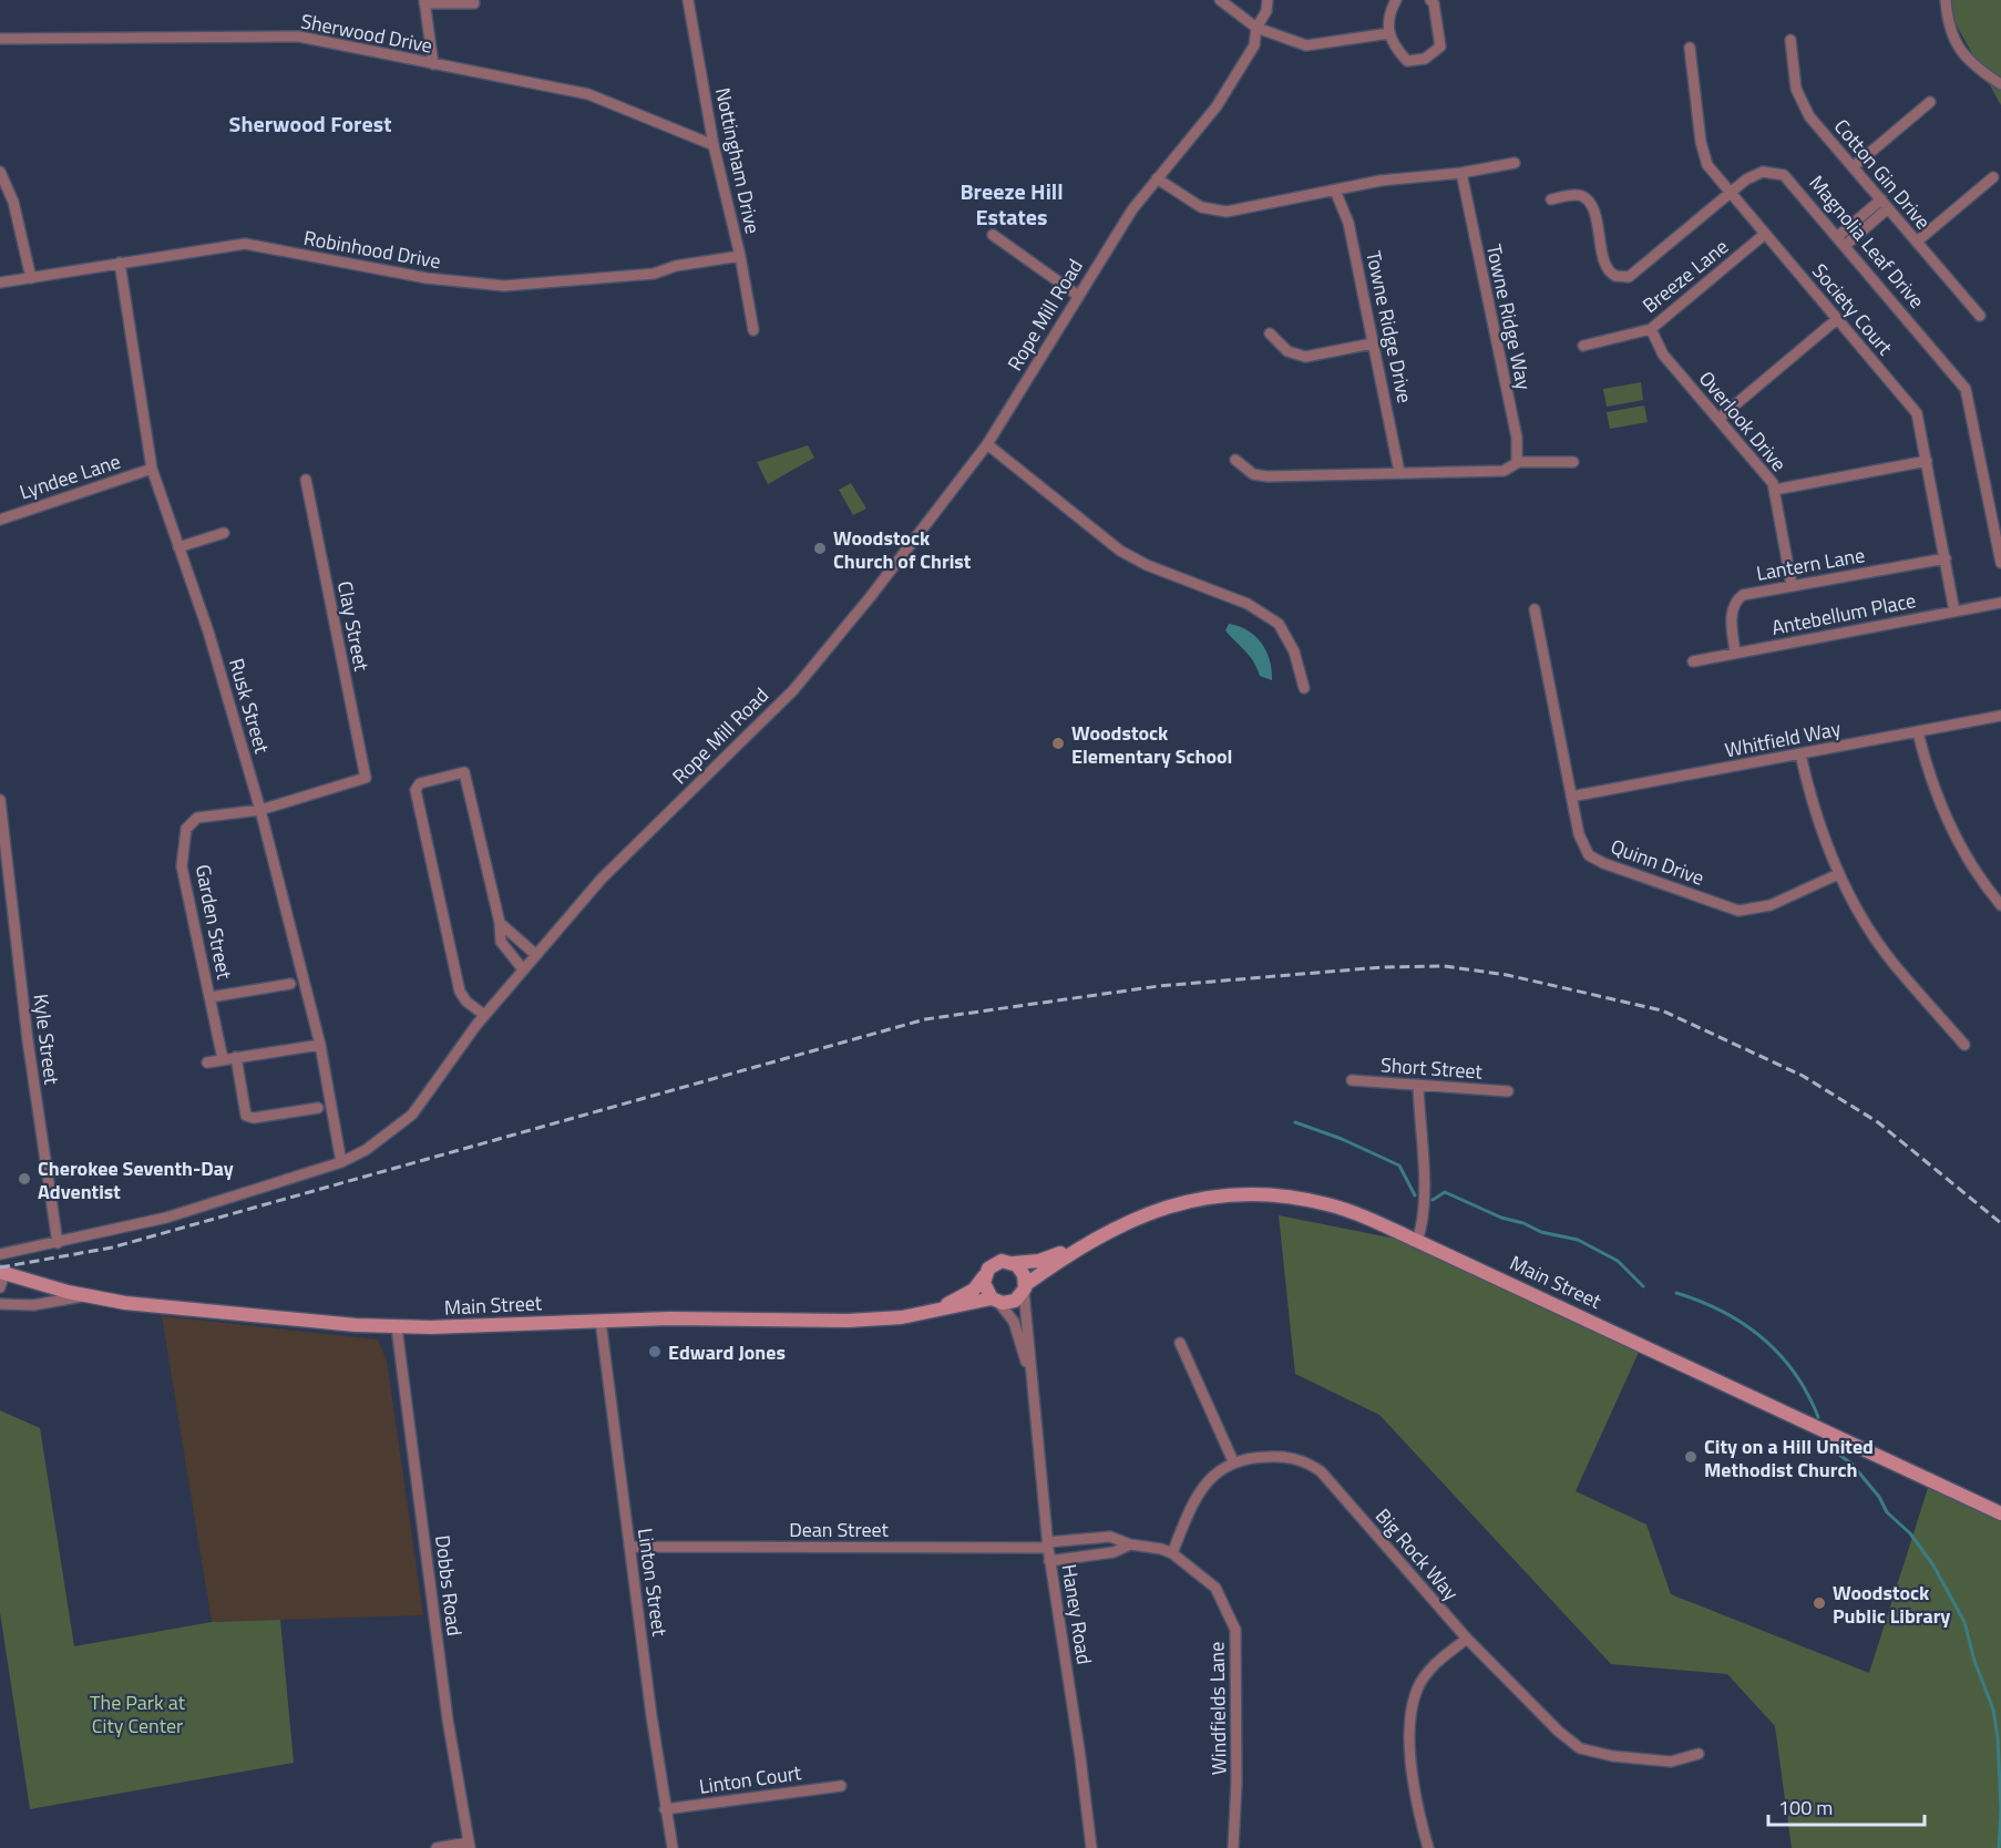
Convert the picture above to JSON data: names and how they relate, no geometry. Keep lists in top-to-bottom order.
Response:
{
  "streets": {
    "main road": ["Main Street"],
    "street": [
      "Sherwood Drive",
      "Nottingham Drive",
      "Cotton Gin Drive",
      "Magnolia Leaf Drive",
      "Robinhood Drive",
      "Breeze Lane",
      "Society Court",
      "Rope Mill Road",
      "Towne Ridge Way",
      "Towne Ridge Drive",
      "Overlook Drive",
      "Lyndee Lane",
      "Lantern Lane",
      "Antebellum Place",
      "Clay Street",
      "Rusk Street",
      "Whitfield Way",
      "Quinn Drive",
      "Garden Street",
      "Kyle Street",
      "Short Street",
      "Dean Street",
      "Big Rock Way",
      "Linton Street",
      "Dobbs Road",
      "Haney Road",
      "Windfields Lane",
      "Linton Court"
    ]
  },
  "crossings": [
    ["Sherwood Drive", "Nottingham Drive"],
    ["Nottingham Drive", "Robinhood Drive"],
    ["Magnolia Leaf Drive", "Society Court"],
    ["Robinhood Drive", "Rusk Street"],
    ["Breeze Lane", "Society Court"],
    ["Breeze Lane", "Overlook Drive"],
    ["Society Court", "Lantern Lane"],
    ["Society Court", "Antebellum Place"],
    ["Rope Mill Road", "Rusk Street"],
    ["Rope Mill Road", "Kyle Street"],
    ["Overlook Drive", "Lantern Lane"],
    ["Lyndee Lane", "Rusk Street"],
    ["Lantern Lane", "Antebellum Place"],
    ["Clay Street", "Garden Street"],
    ["Rusk Street", "Garden Street"],
    ["Whitfield Way", "Quinn Drive"],
    ["Main Street", "Linton Street"],
    ["Main Street", "Dobbs Road"],
    ["Main Street", "Haney Road"],
    ["Dean Street", "Linton Street"],
    ["Dean Street", "Haney Road"],
    ["Linton Street", "Linton Court"]
  ],
  "districts": ["Sherwood Forest", "Breeze Hill Estates"],
  "parks": ["The Park at City Center"],
  "places": [
    "Woodstock Church of Christ",
    "Woodstock Elementary School",
    "Cherokee Seventh-Day Adventist",
    "Edward Jones",
    "City on a Hill United Methodist Church",
    "Woodstock Public Library"
  ],
  "scale_bar": "100 m"
}
